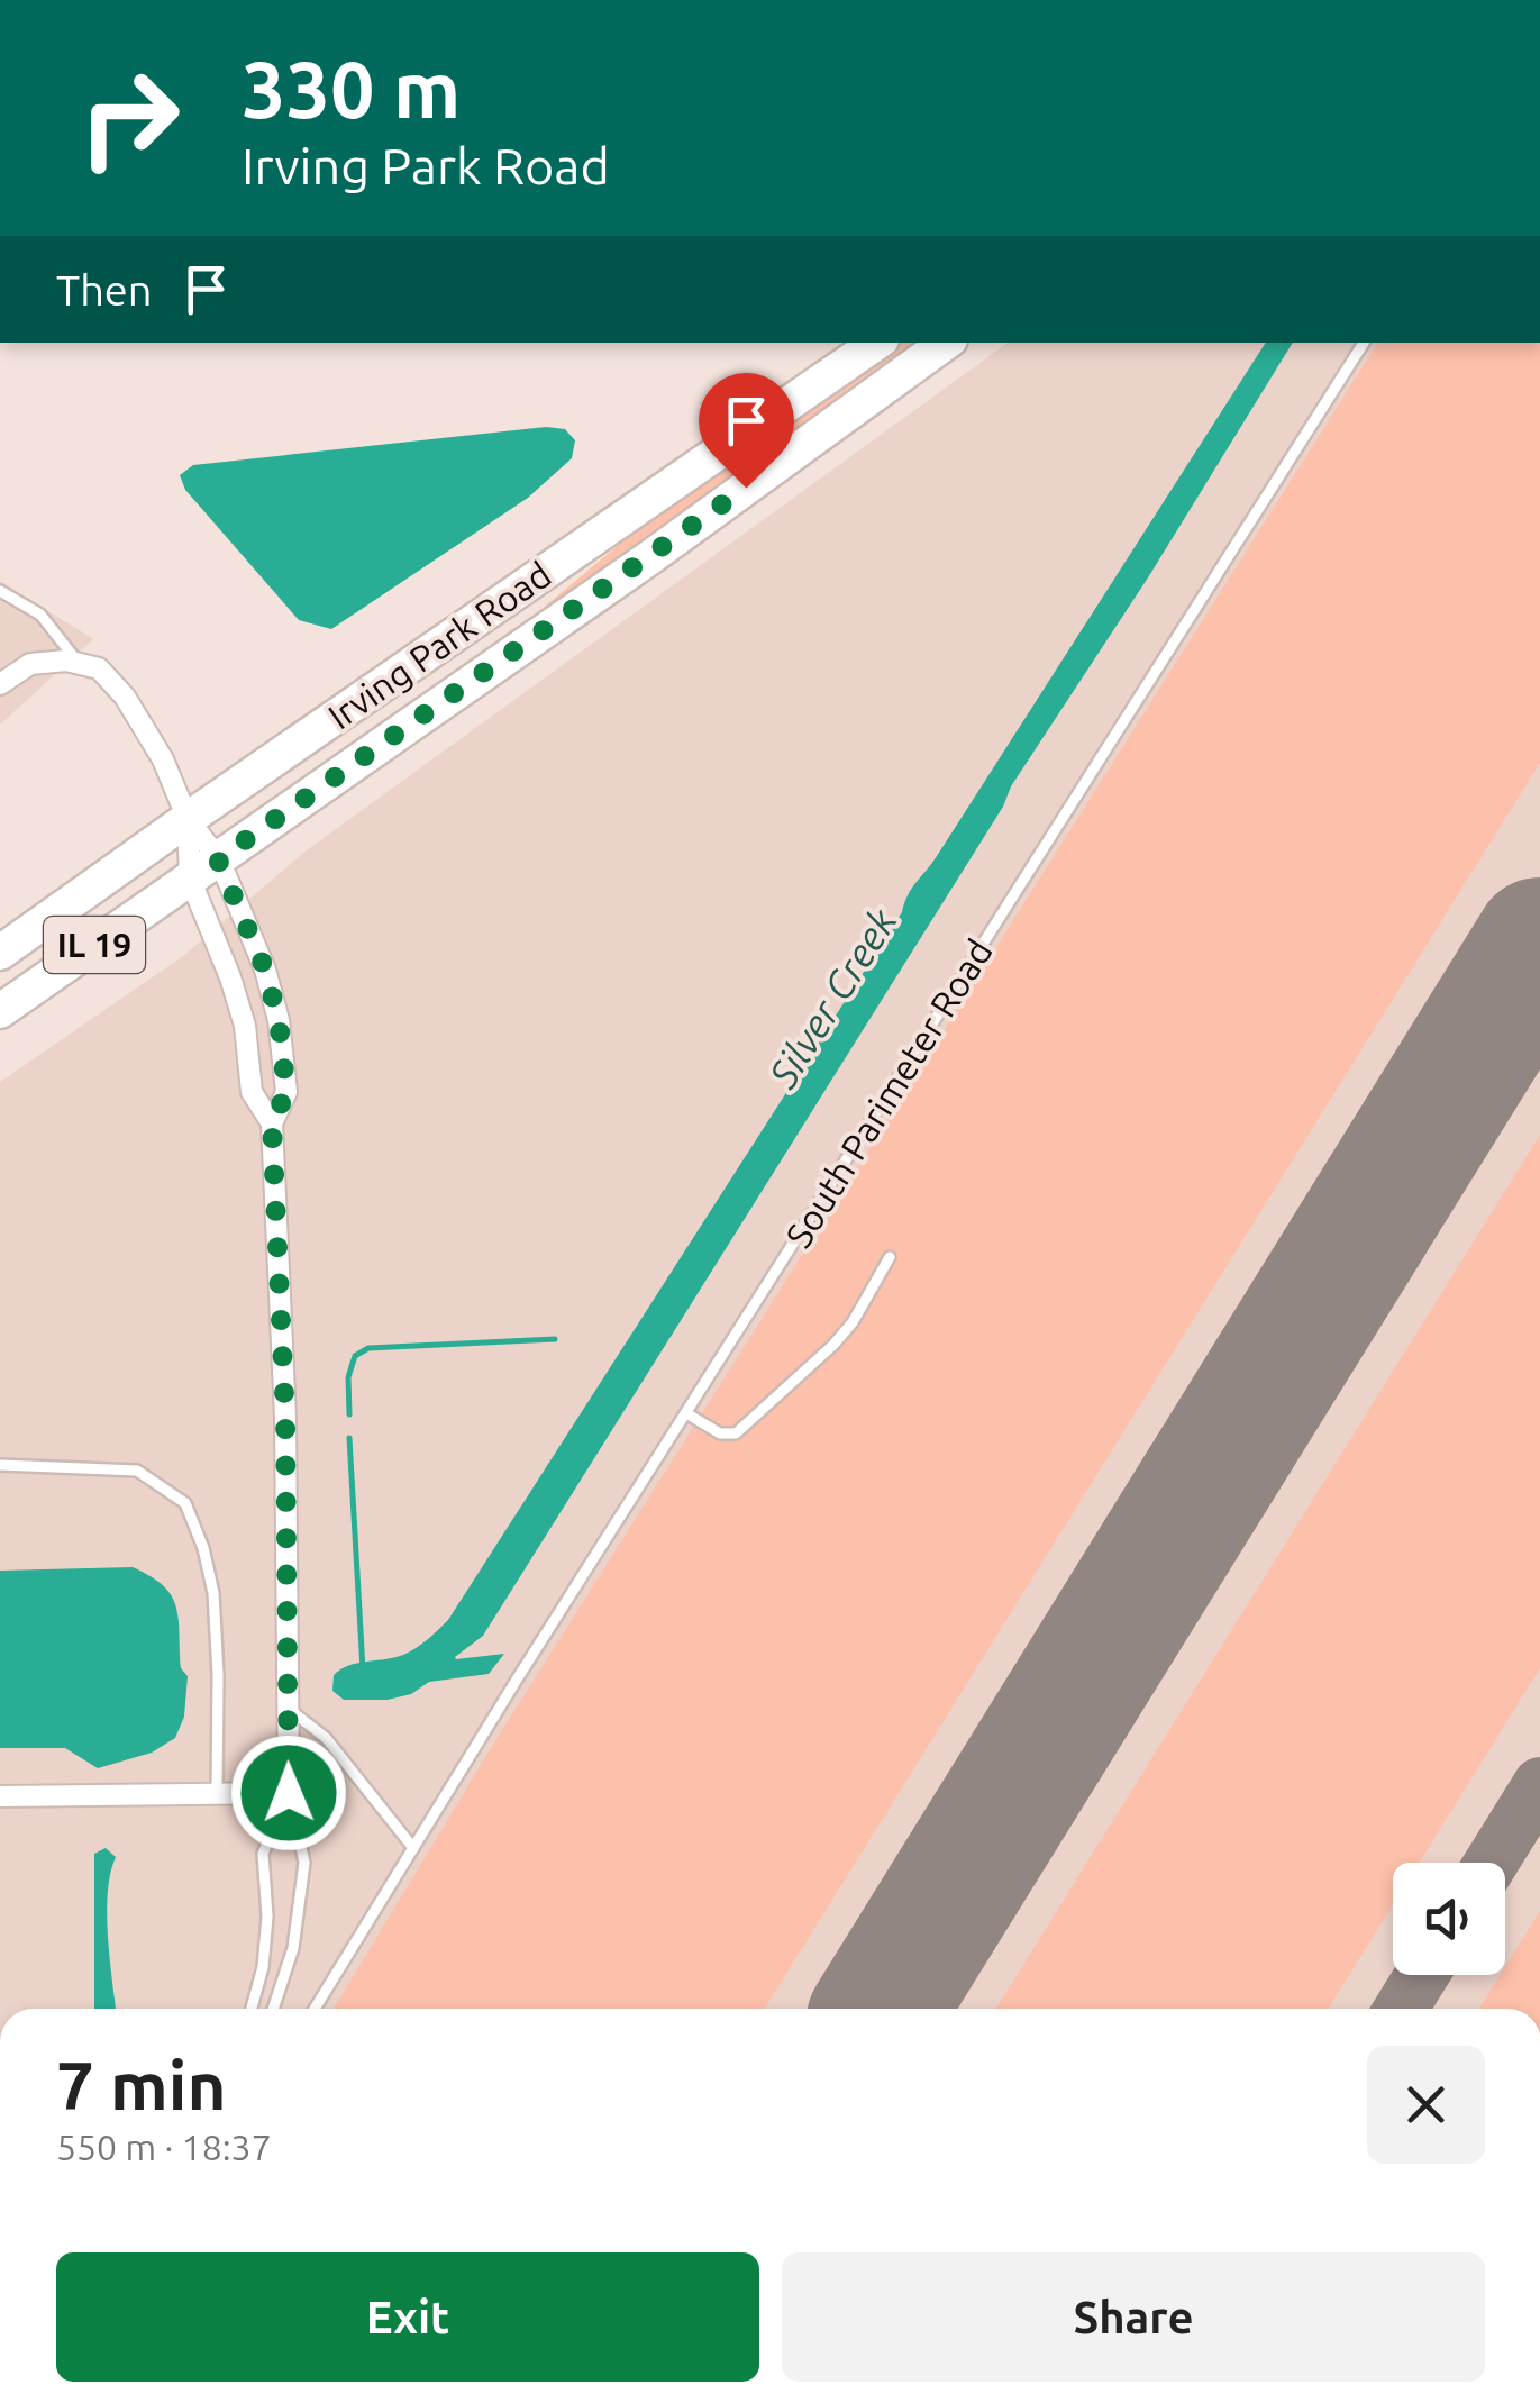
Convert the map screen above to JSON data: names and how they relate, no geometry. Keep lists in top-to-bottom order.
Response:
{
  "streets": {
    "main road": ["Irving Park Road", "IL 19"],
    "lane": ["South Parimeter Road"]
  },
  "water": ["Silver Creek"],
  "page": {
    "turn": ["330 m", "Irving Park Road"],
    "then": "Then",
    "heading": ["7 min", "550 m · 18:37"],
    "buttons": ["Exit", "Share"]
  }
}
